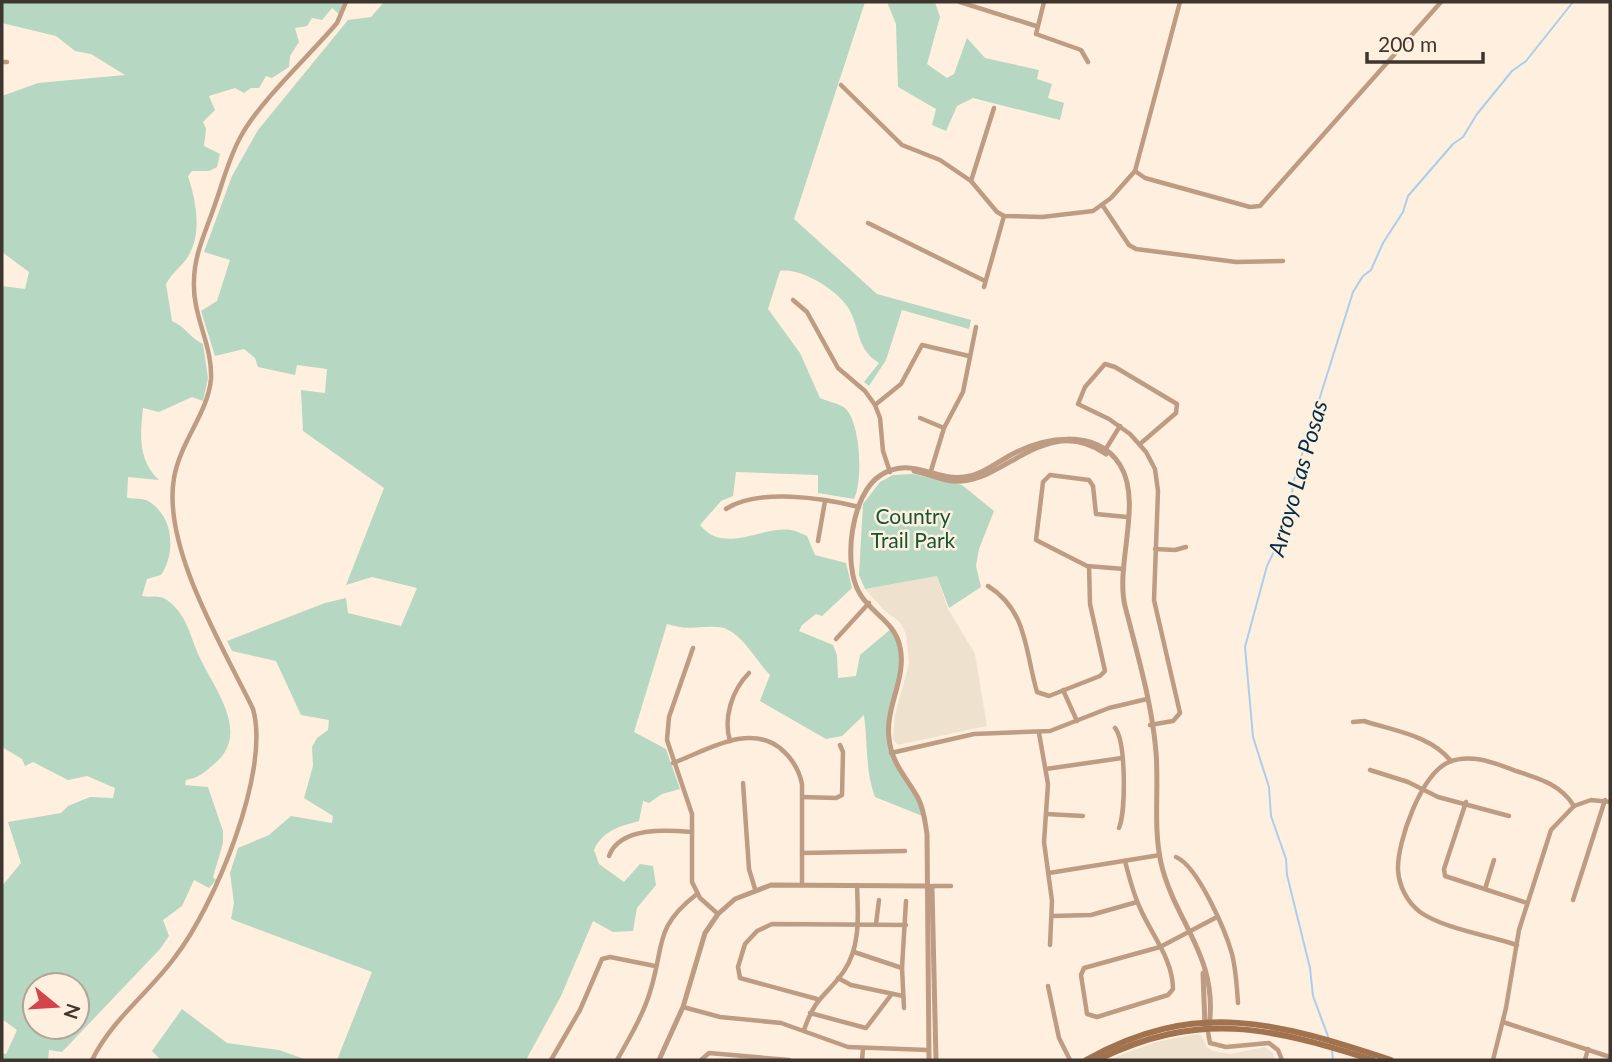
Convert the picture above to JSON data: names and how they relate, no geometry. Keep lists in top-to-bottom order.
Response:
{
  "water": ["Arroyo Las Posas"],
  "parks": ["Country Trail Park"],
  "scale_bar": "200 m",
  "north": "right"
}
